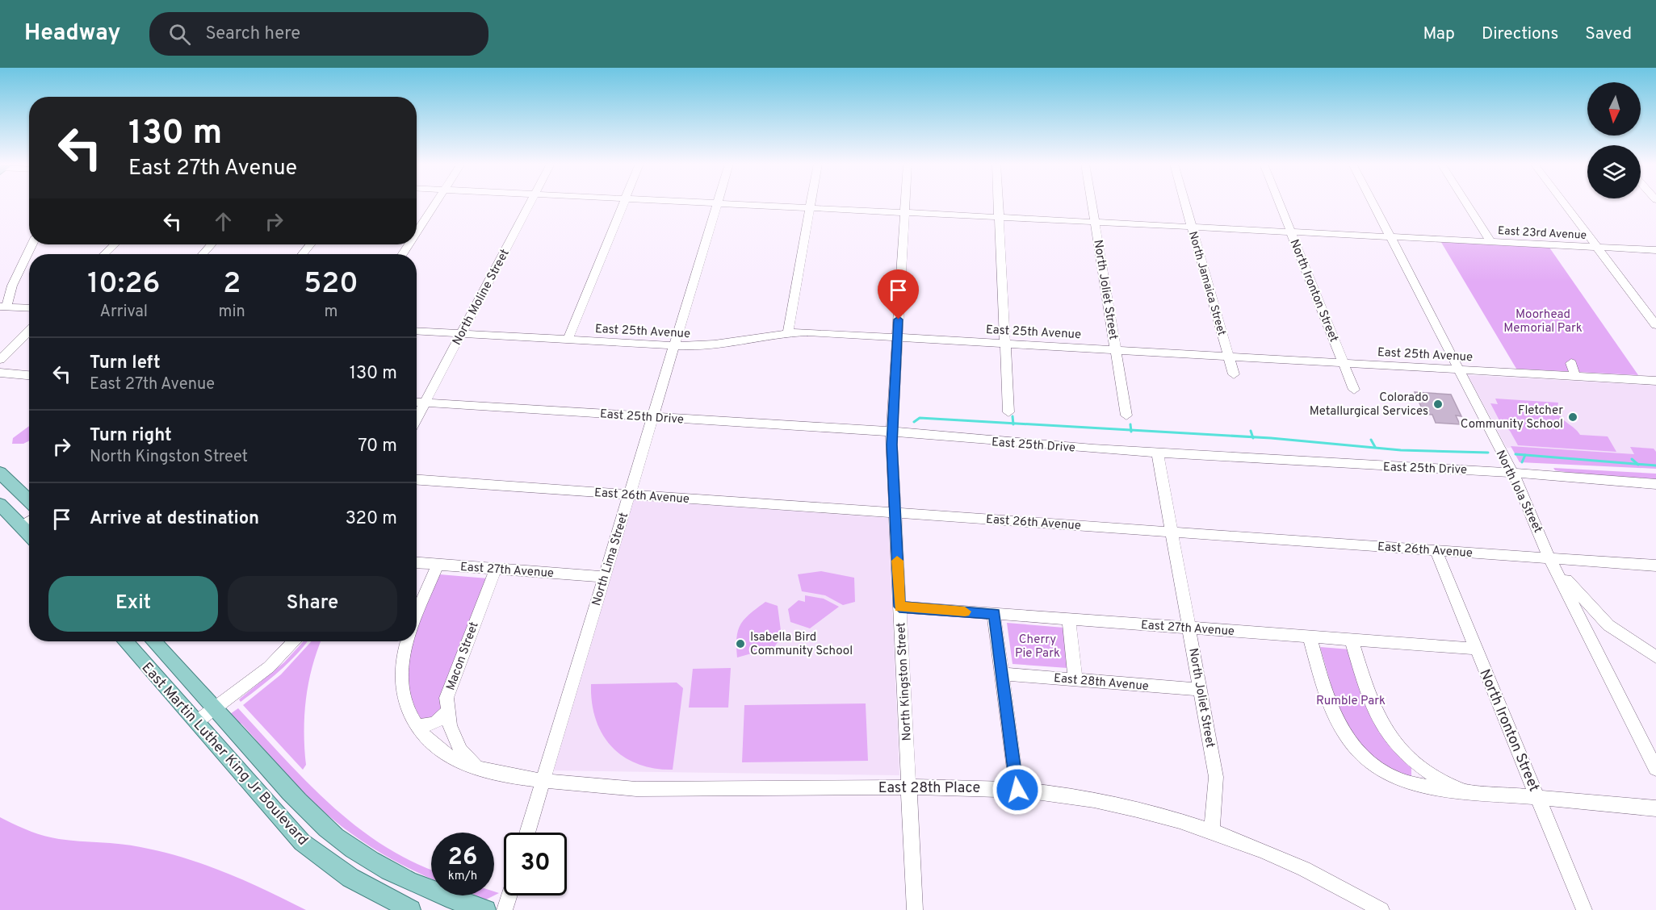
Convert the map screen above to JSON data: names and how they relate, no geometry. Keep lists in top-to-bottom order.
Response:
{
  "streets": {
    "main road": ["East Martin Luther King Jr Boulevard"],
    "street": [
      "East 23rd Avenue",
      "North Jamaica Street",
      "North Joliet Street",
      "North Ironton Street",
      "North Moline Street",
      "East 25th Avenue",
      "East 25th Drive",
      "North Iola Street",
      "East 26th Avenue",
      "North Lima Street",
      "East 27th Avenue",
      "Macon Street",
      "North Kingston Street",
      "East 28th Avenue",
      "East 28th Place"
    ]
  },
  "crossings": [
    ["East 23rd Avenue", "North Jamaica Street"],
    ["East 23rd Avenue", "North Joliet Street"],
    ["East 23rd Avenue", "North Ironton Street"],
    ["East 23rd Avenue", "North Iola Street"],
    ["East 23rd Avenue", "North Lima Street"],
    ["East 23rd Avenue", "North Kingston Street"],
    ["North Jamaica Street", "East 25th Avenue"],
    ["North Joliet Street", "East 25th Avenue"],
    ["North Joliet Street", "East 25th Drive"],
    ["North Joliet Street", "East 26th Avenue"],
    ["North Joliet Street", "East 27th Avenue"],
    ["North Joliet Street", "East 28th Avenue"],
    ["North Joliet Street", "East 28th Place"],
    ["North Ironton Street", "East 25th Avenue"],
    ["North Ironton Street", "East 26th Avenue"],
    ["North Ironton Street", "East 27th Avenue"],
    ["North Moline Street", "East 25th Avenue"],
    ["North Moline Street", "East 25th Drive"],
    ["East 25th Avenue", "North Iola Street"],
    ["East 25th Avenue", "North Lima Street"],
    ["East 25th Avenue", "North Kingston Street"],
    ["East 25th Drive", "North Iola Street"],
    ["East 25th Drive", "North Lima Street"],
    ["East 25th Drive", "North Kingston Street"],
    ["North Iola Street", "East 26th Avenue"],
    ["East 26th Avenue", "North Lima Street"],
    ["East 26th Avenue", "North Kingston Street"],
    ["North Lima Street", "East 27th Avenue"],
    ["North Lima Street", "East 28th Place"],
    ["East 27th Avenue", "Macon Street"],
    ["East 27th Avenue", "North Kingston Street"],
    ["North Kingston Street", "East 28th Place"]
  ],
  "parks": ["Moorhead Memorial Park", "Cherry Pie Park", "Rumble Park"],
  "places": ["Colorado Metallurgical Services", "Fletcher Community School", "Isabella Bird Community School"],
  "north": "bottom",
  "page": {
    "header": "Headway",
    "search": "Search here",
    "nav": ["Map", "Directions", "Saved"],
    "turn": ["130 m", "East 27th Avenue"],
    "eta": [
      "10:26",
      "Arrival",
      "2",
      "min",
      "520",
      "m"
    ],
    "list": [
      {
        "name": "Turn left",
        "note": "East 27th Avenue",
        "value": "130 m"
      },
      {
        "name": "Turn right",
        "note": "North Kingston Street",
        "value": "70 m"
      },
      {
        "name": "Arrive at destination",
        "value": "320 m"
      }
    ],
    "buttons": ["Exit", "Share"],
    "speed": "26 km/h",
    "limit": "30"
  }
}
